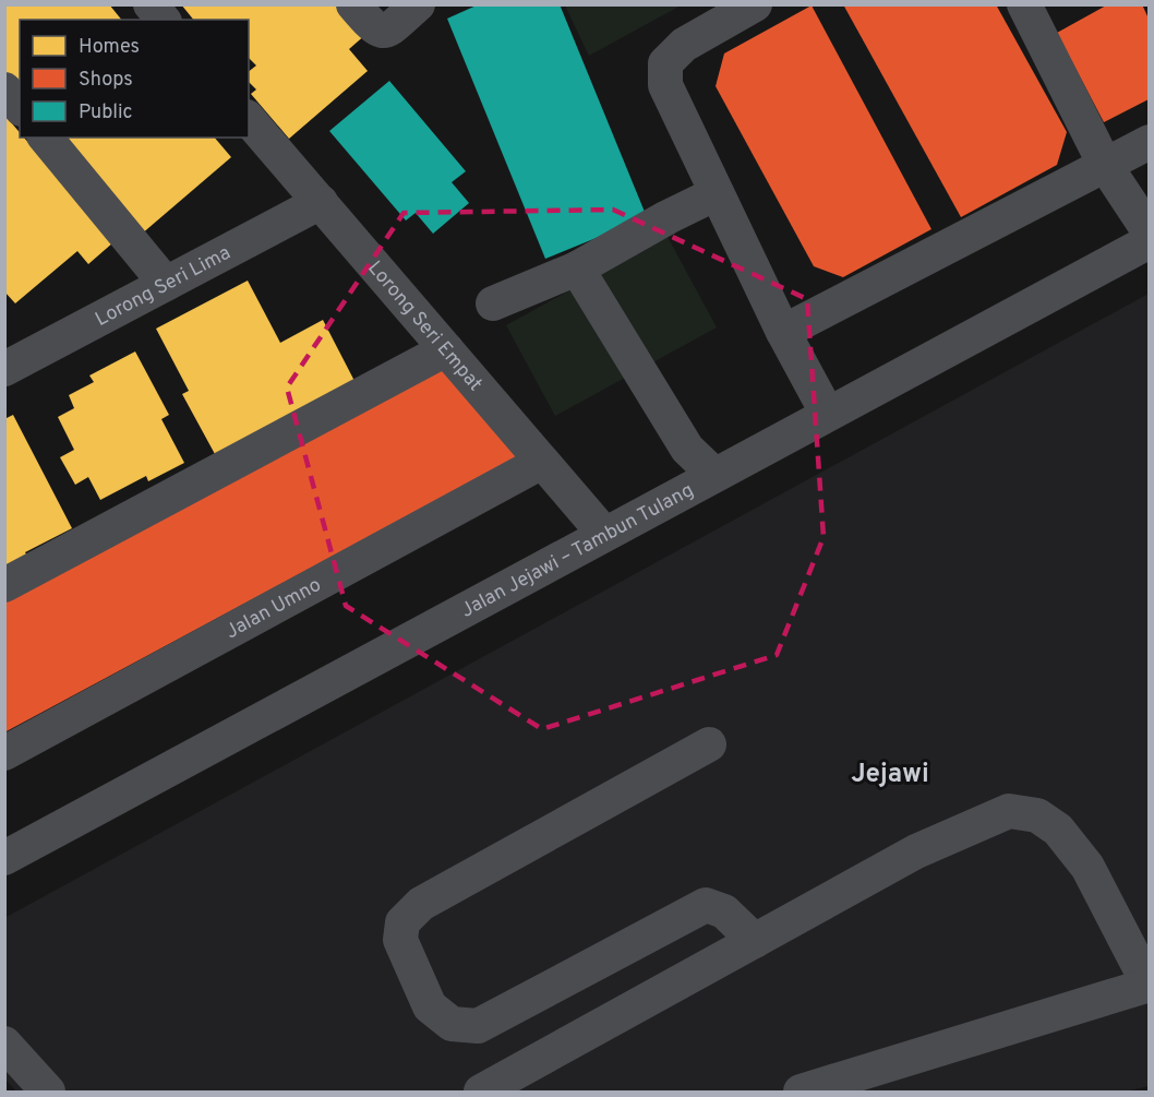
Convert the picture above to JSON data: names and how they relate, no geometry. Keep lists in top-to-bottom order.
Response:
{
  "streets": {
    "street": [
      "Lorong Seri Lima",
      "Lorong Seri Empat",
      "Jalan Jejawi – Tambun Tulang",
      "Jalan Umno"
    ]
  },
  "crossings": [
    ["Lorong Seri Lima", "Lorong Seri Empat"],
    ["Lorong Seri Empat", "Jalan Jejawi – Tambun Tulang"],
    ["Lorong Seri Empat", "Jalan Umno"]
  ],
  "districts": ["Jejawi"],
  "legend": ["Homes", "Shops", "Public"]
}
